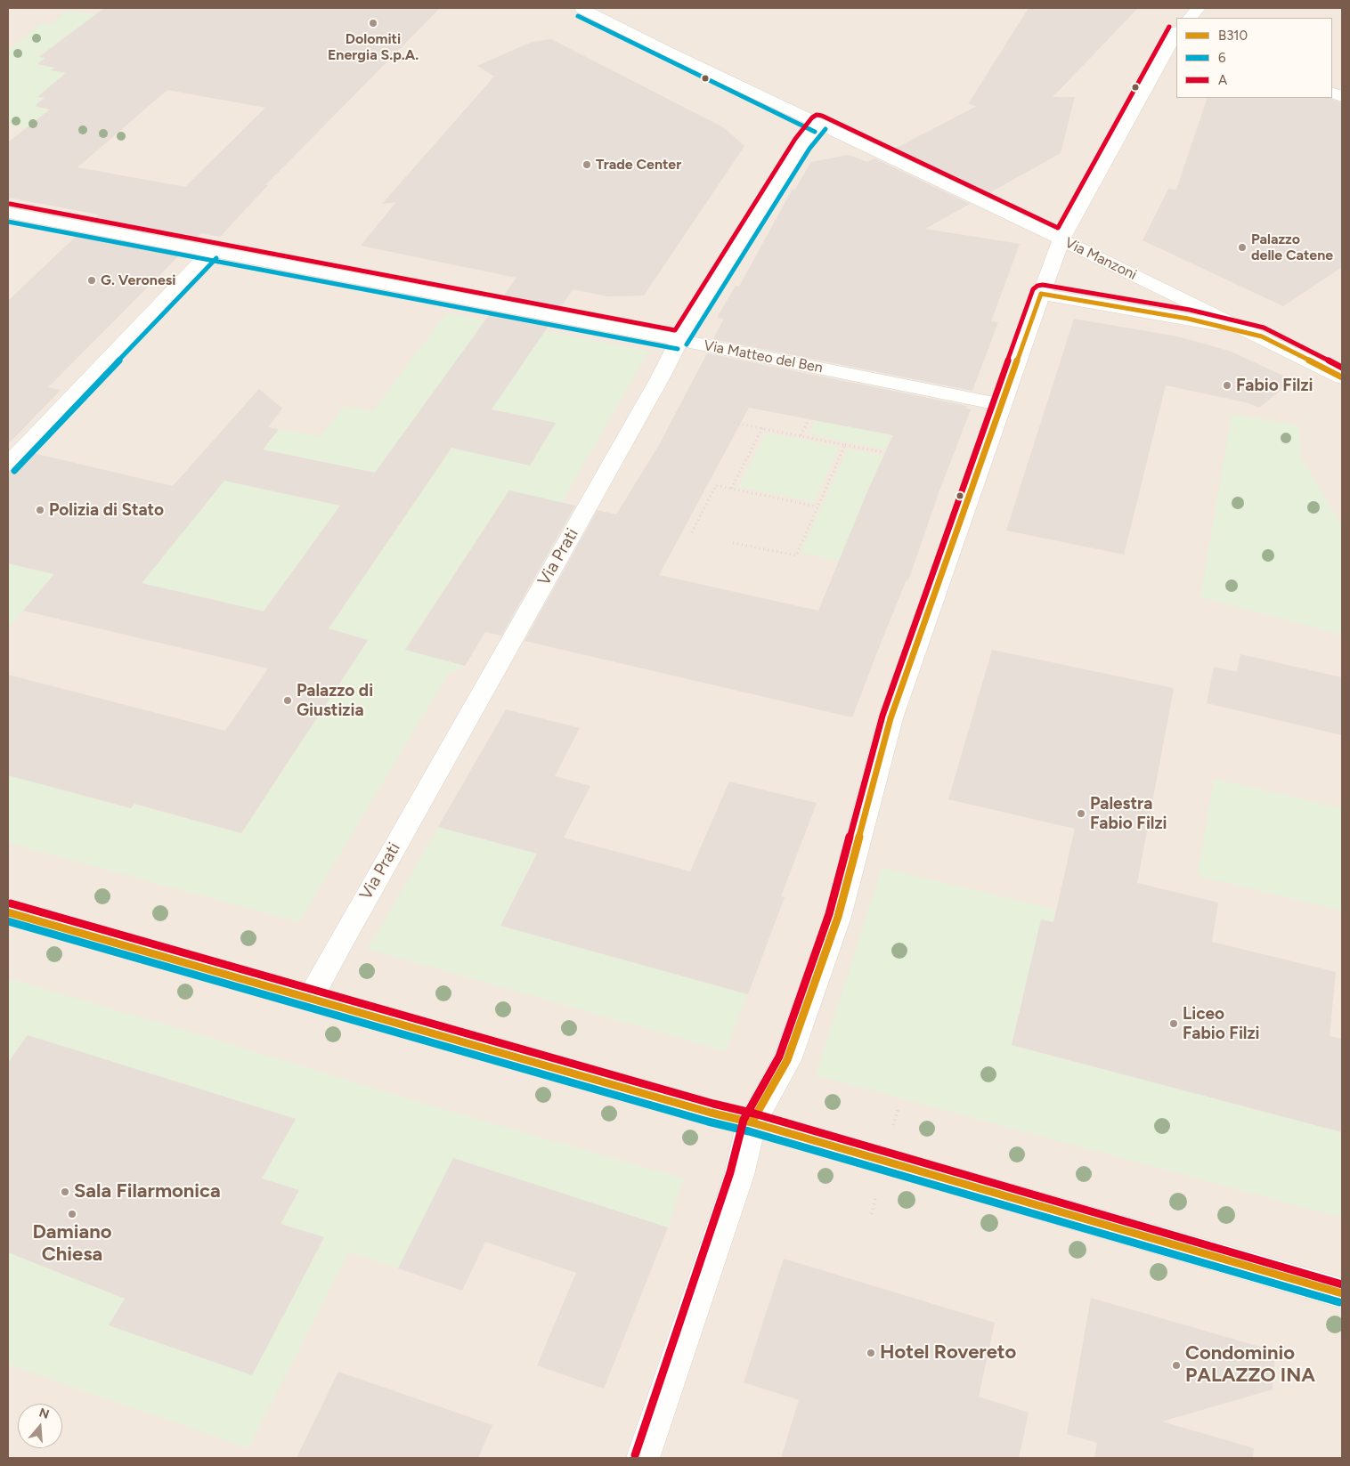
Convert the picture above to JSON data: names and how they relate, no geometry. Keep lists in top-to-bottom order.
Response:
{
  "streets": {
    "street": ["Via Manzoni", "Via Matteo del Ben", "Via Prati"]
  },
  "crossings": [
    ["Via Manzoni", "Via Prati"],
    ["Via Matteo del Ben", "Via Prati"]
  ],
  "places": [
    "Dolomiti Energia S.p.A.",
    "Trade Center",
    "Palazzo delle Catene",
    "G. Veronesi",
    "Fabio Filzi",
    "Polizia di Stato",
    "Palazzo di Giustizia",
    "Palestra Fabio Filzi",
    "Liceo Fabio Filzi",
    "Sala Filarmonica",
    "Damiano Chiesa",
    "Hotel Rovereto",
    "Condominio PALAZZO INA"
  ],
  "lines": ["transit line 6", "transit line A", "transit line B310"],
  "legend": ["B310", "6", "A"],
  "north": "top"
}
